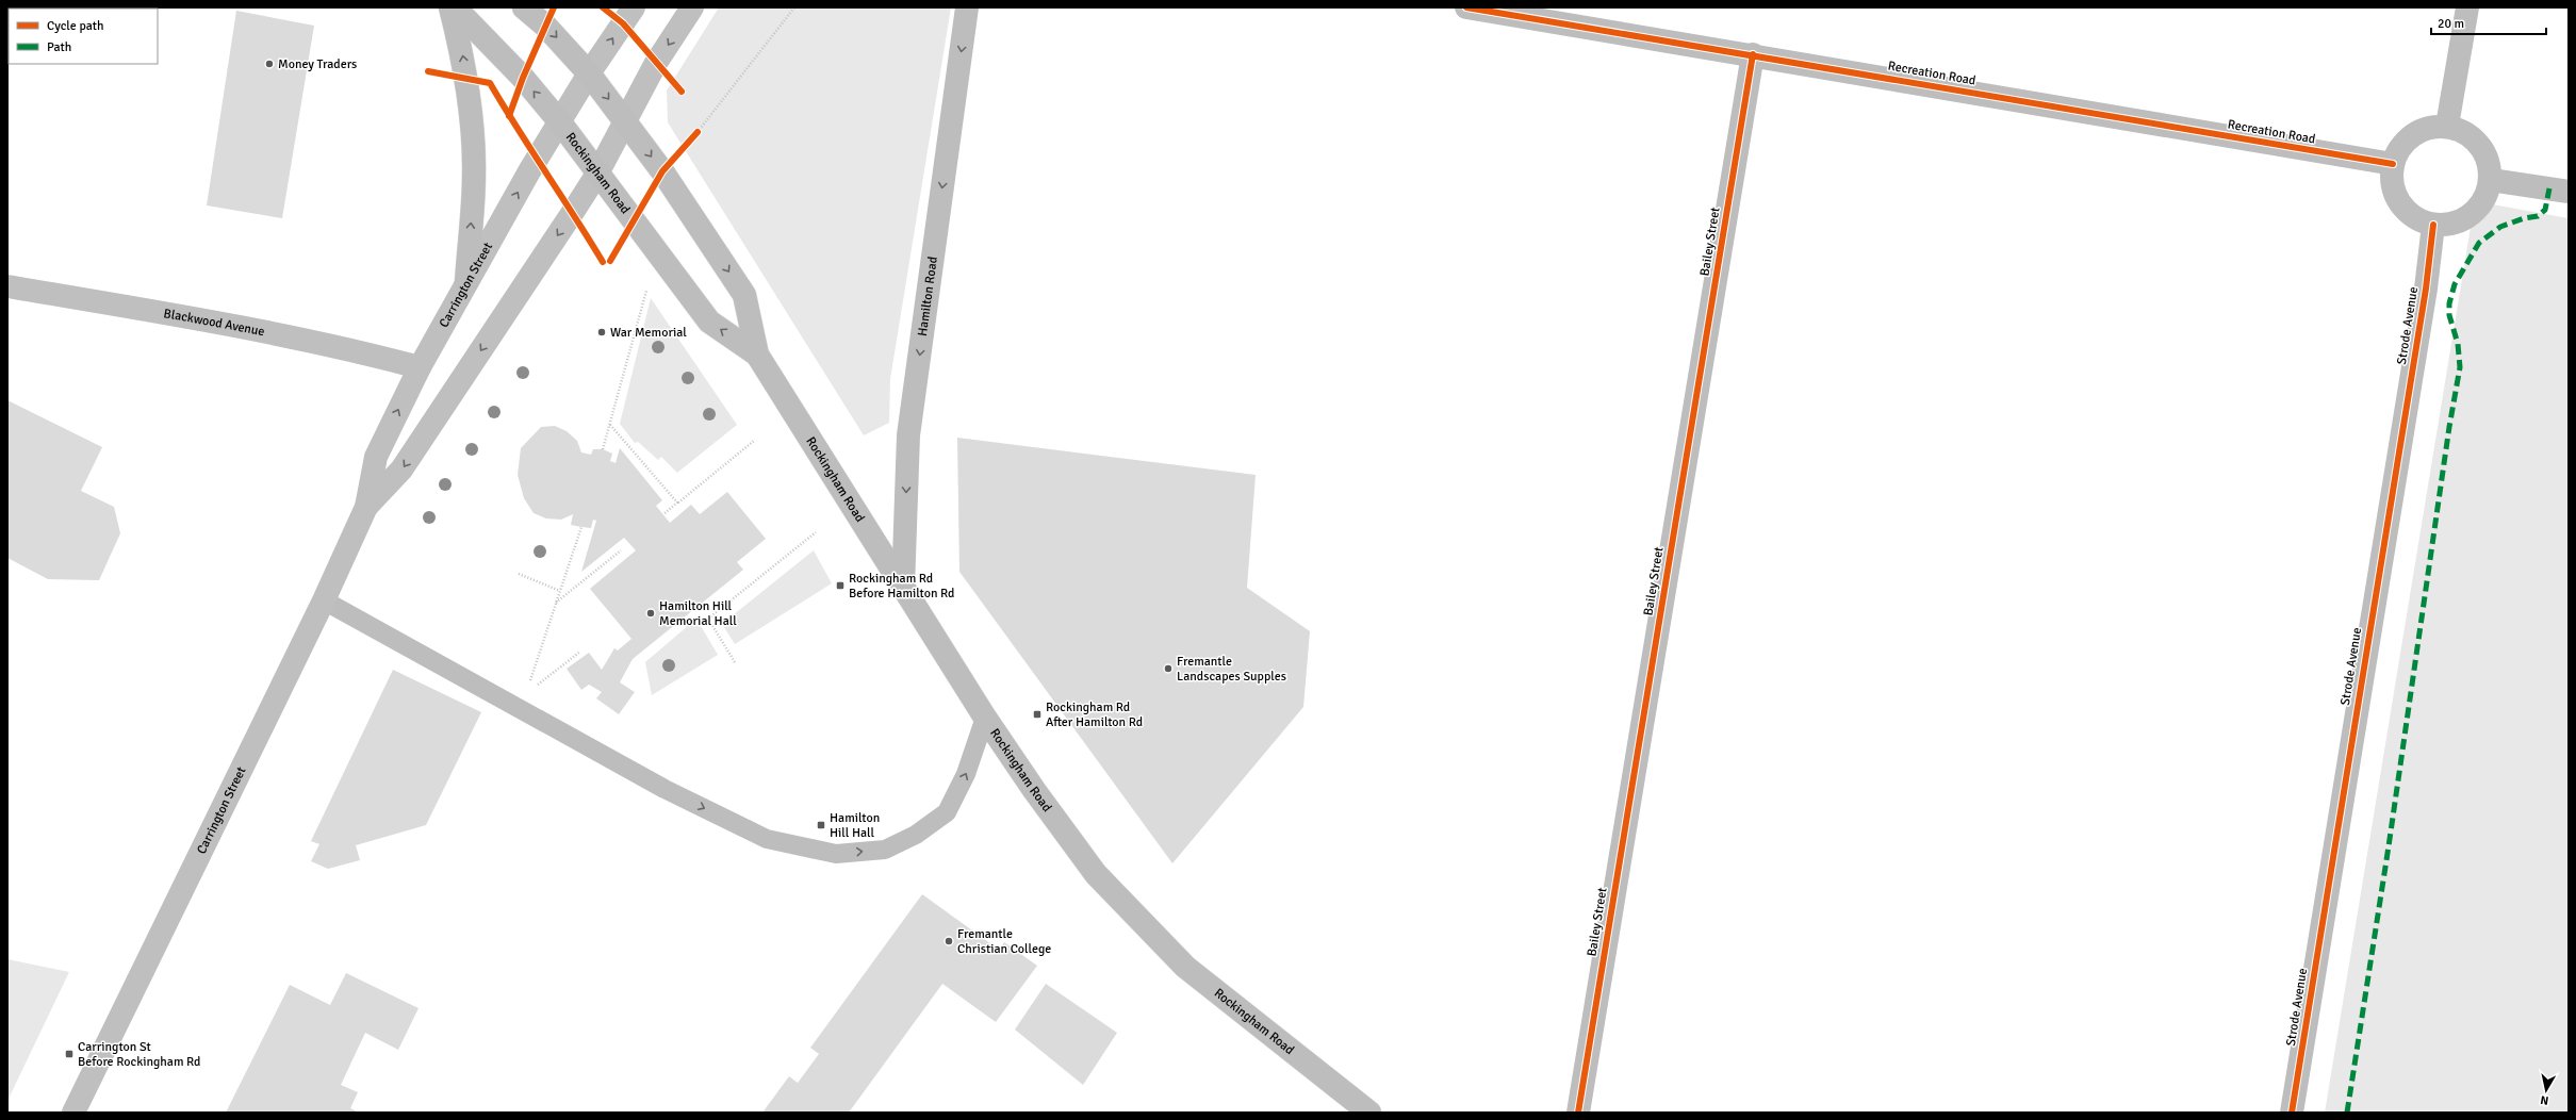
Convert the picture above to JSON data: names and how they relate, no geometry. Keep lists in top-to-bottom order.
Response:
{
  "streets": {
    "main road": ["Carrington Street", "Blackwood Avenue"],
    "street": [
      "Recreation Road",
      "Rockingham Road",
      "Bailey Street",
      "Hamilton Road",
      "Strode Avenue"
    ]
  },
  "crossings": [
    ["Recreation Road", "Bailey Street"],
    ["Recreation Road", "Strode Avenue"],
    ["Rockingham Road", "Carrington Street"],
    ["Rockingham Road", "Hamilton Road"],
    ["Carrington Street", "Blackwood Avenue"]
  ],
  "one_way": ["Hamilton Road"],
  "places": {
    "other": [
      "Money Traders",
      "War Memorial",
      "Hamilton Hill Memorial Hall",
      "Fremantle Landscapes Supples",
      "Fremantle Christian College"
    ],
    "transit": [
      "Rockingham Rd Before Hamilton Rd",
      "Rockingham Rd After Hamilton Rd",
      "Hamilton Hill Hall",
      "Carrington St Before Rockingham Rd"
    ]
  },
  "legend": ["Cycle path", "Path"],
  "scale_bar": "20 m",
  "north": "bottom"
}
